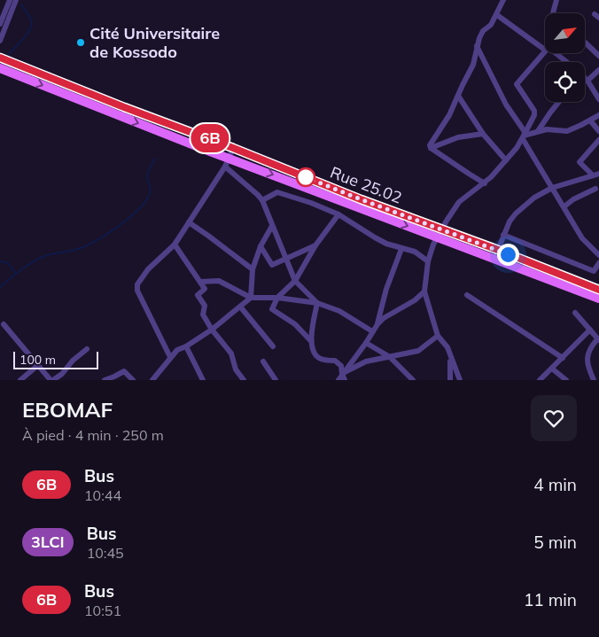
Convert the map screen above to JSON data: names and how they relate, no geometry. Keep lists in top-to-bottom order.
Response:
{
  "streets": {
    "main road": ["Rue 25.02"]
  },
  "places": ["Cité Universitaire de Kossodo"],
  "lines": ["bus line 6B"],
  "scale_bar": "100 m",
  "north": "top right",
  "page": {
    "on_map": "6B",
    "scale": "100 m",
    "heading": ["EBOMAF", "À pied · 4 min · 250 m"],
    "list": [
      {
        "mark": "6B",
        "name": "Bus",
        "note": "10:44",
        "value": "4 min"
      },
      {
        "mark": "3LCI",
        "name": "Bus",
        "note": "10:45",
        "value": "5 min"
      },
      {
        "mark": "6B",
        "name": "Bus",
        "note": "10:51",
        "value": "11 min"
      }
    ]
  }
}
